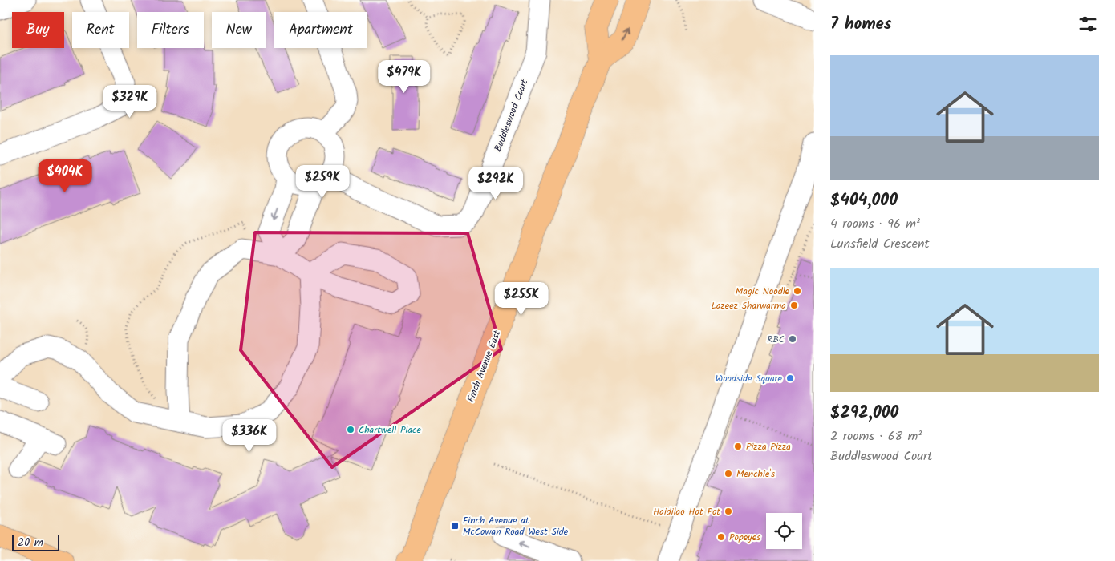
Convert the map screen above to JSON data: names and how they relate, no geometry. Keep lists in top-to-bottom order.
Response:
{
  "streets": {
    "main road": ["Finch Avenue East"],
    "street": ["Buddleswood Court"]
  },
  "places": {
    "other": [
      "Magic Noodle",
      "Lazeez Sharwarma",
      "RBC",
      "Woodside Square",
      "Chartwell Place",
      "Pizza Pizza",
      "Menchie's",
      "Haidilao Hot Pot",
      "Popeyes"
    ],
    "transit": ["Finch Avenue at McCowan Road West Side"]
  },
  "scale_bar": "20 m",
  "page": {
    "heading": "7 homes",
    "chip": [
      "Buy",
      "Rent",
      "Filters",
      "New",
      "Apartment"
    ],
    "list": [
      {
        "name": "$404,000",
        "note": "4 rooms · 96 m² · Lunsfield Crescent"
      },
      {
        "name": "$292,000",
        "note": "2 rooms · 68 m² · Buddleswood Court"
      }
    ],
    "price": [
      "$479K",
      "$329K",
      "$404K",
      "$259K",
      "$292K",
      "$255K",
      "$336K"
    ],
    "scale": "20 m"
  }
}
